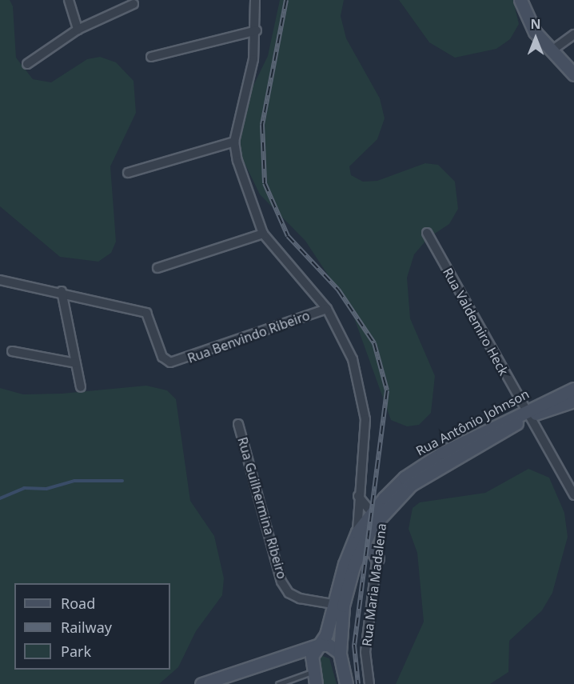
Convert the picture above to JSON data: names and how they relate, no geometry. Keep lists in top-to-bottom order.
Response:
{
  "streets": {
    "main road": ["Rua Antônio Johnson"],
    "street": [
      "Rua Valdemiro Heck",
      "Rua Benvindo Ribeiro",
      "Rua Guilhermina Ribeiro",
      "Rua Maria Madalena"
    ]
  },
  "crossings": [
    ["Rua Valdemiro Heck", "Rua Antônio Johnson"],
    ["Rua Antônio Johnson", "Rua Maria Madalena"]
  ],
  "legend": ["Road", "Railway", "Park"],
  "north": "top"
}
